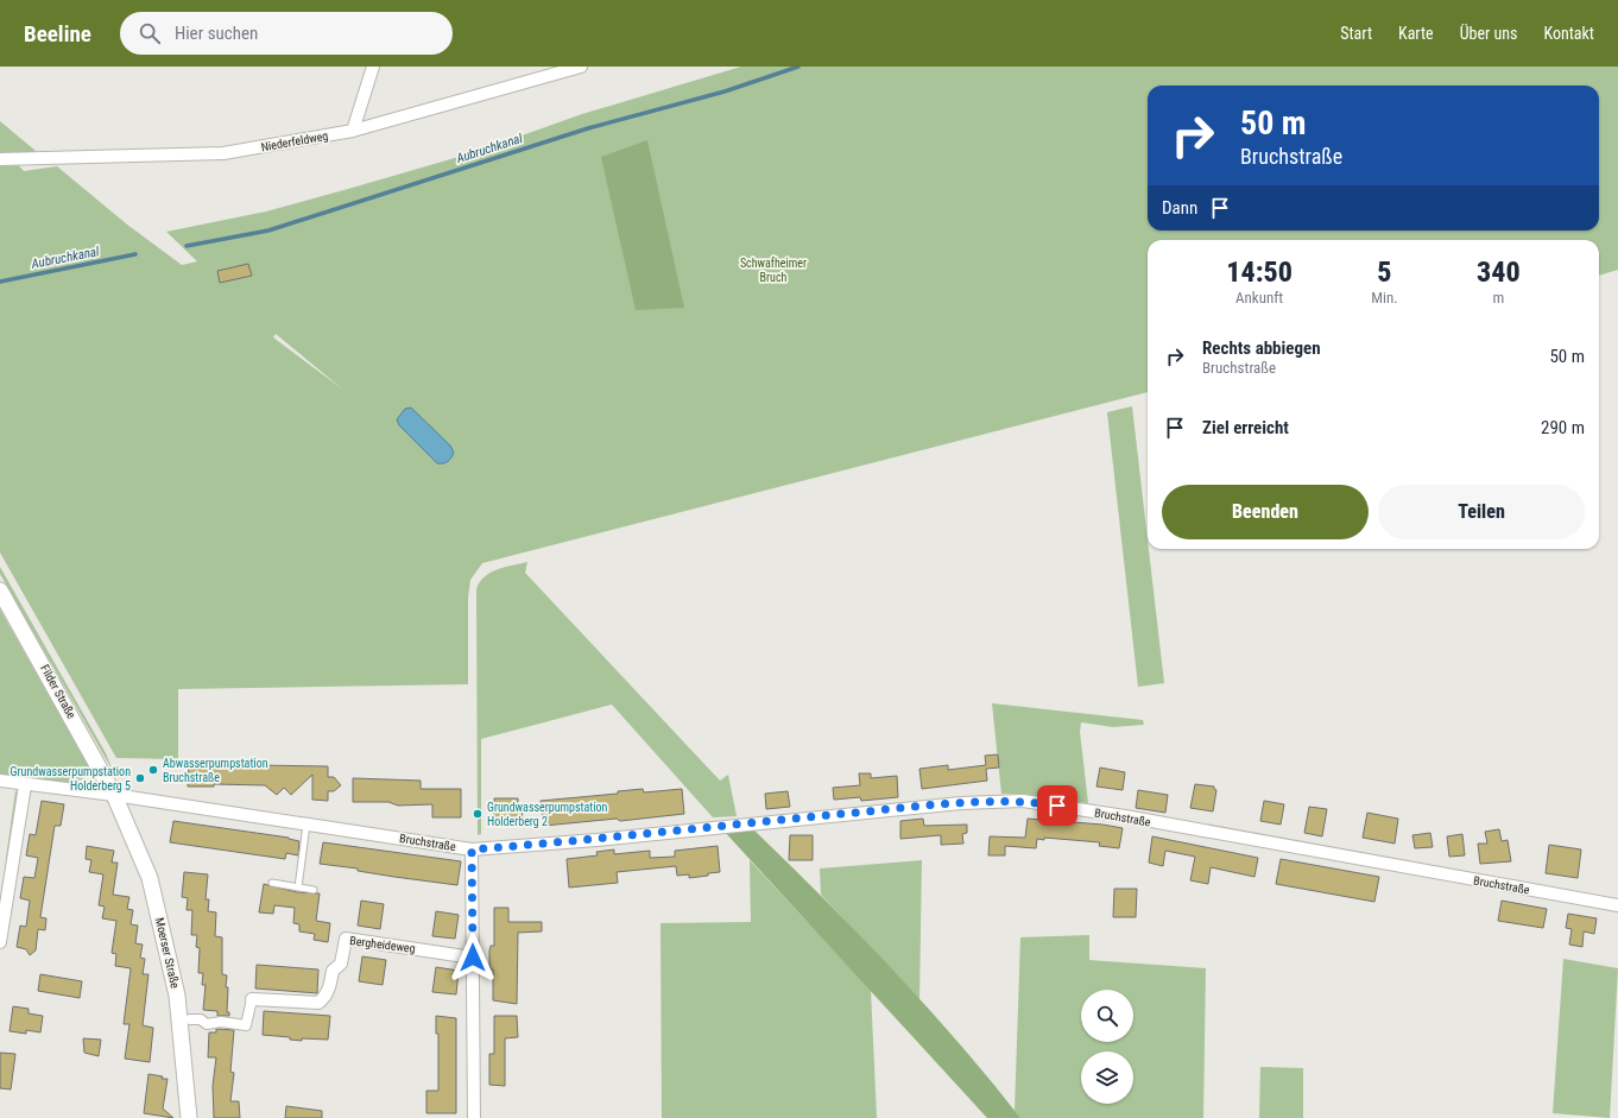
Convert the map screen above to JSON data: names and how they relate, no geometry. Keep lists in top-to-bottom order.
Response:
{
  "streets": {
    "street": [
      "Niederfeldweg",
      "Filder Straße",
      "Bruchstraße",
      "Bergheideweg",
      "Moerser Straße"
    ]
  },
  "crossings": [
    ["Filder Straße", "Bruchstraße"],
    ["Filder Straße", "Moerser Straße"],
    ["Bruchstraße", "Moerser Straße"]
  ],
  "water": ["Aubruchkanal"],
  "parks": ["Schwafheimer Bruch"],
  "places": ["Abwasserpumpstation Bruchstraße", "Grundwasserpumpstation Holderberg 5", "Grundwasserpumpstation Holderberg 2"],
  "page": {
    "header": "Beeline",
    "search": "Hier suchen",
    "nav": [
      "Start",
      "Karte",
      "Über uns",
      "Kontakt"
    ],
    "turn": ["50 m", "Bruchstraße"],
    "then": "Dann",
    "eta": [
      "14:50",
      "Ankunft",
      "5",
      "Min.",
      "340",
      "m"
    ],
    "list": [
      {
        "name": "Rechts abbiegen",
        "note": "Bruchstraße",
        "value": "50 m"
      },
      {
        "name": "Ziel erreicht",
        "value": "290 m"
      }
    ],
    "buttons": ["Beenden", "Teilen"]
  }
}
